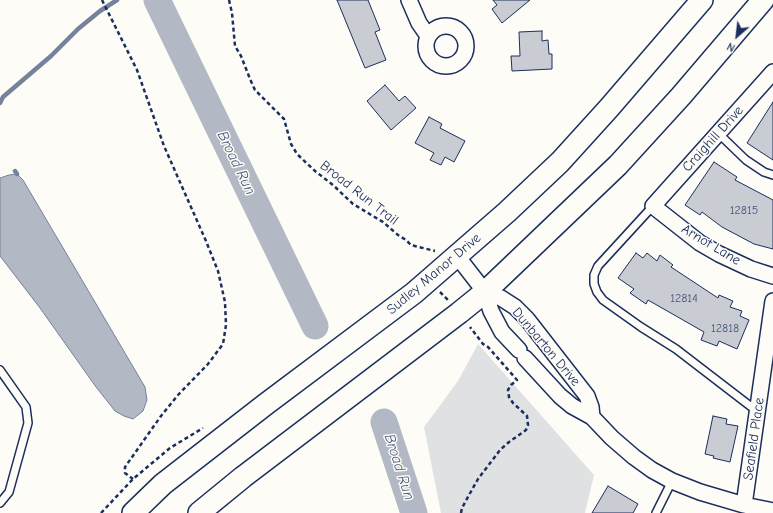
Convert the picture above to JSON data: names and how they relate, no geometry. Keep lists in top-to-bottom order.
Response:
{
  "streets": {
    "main road": ["Sudley Manor Drive"],
    "street": [
      "Craighill Drive",
      "Arnot Lane",
      "Dunbarton Drive",
      "Seafield Place"
    ],
    "path": ["Broad Run Trail"]
  },
  "crossings": [
    ["Craighill Drive", "Arnot Lane"],
    ["Sudley Manor Drive", "Dunbarton Drive"],
    ["Dunbarton Drive", "Seafield Place"]
  ],
  "water": ["Broad Run"],
  "house_numbers": ["12815", "12814", "12818"],
  "north": "bottom left"
}
